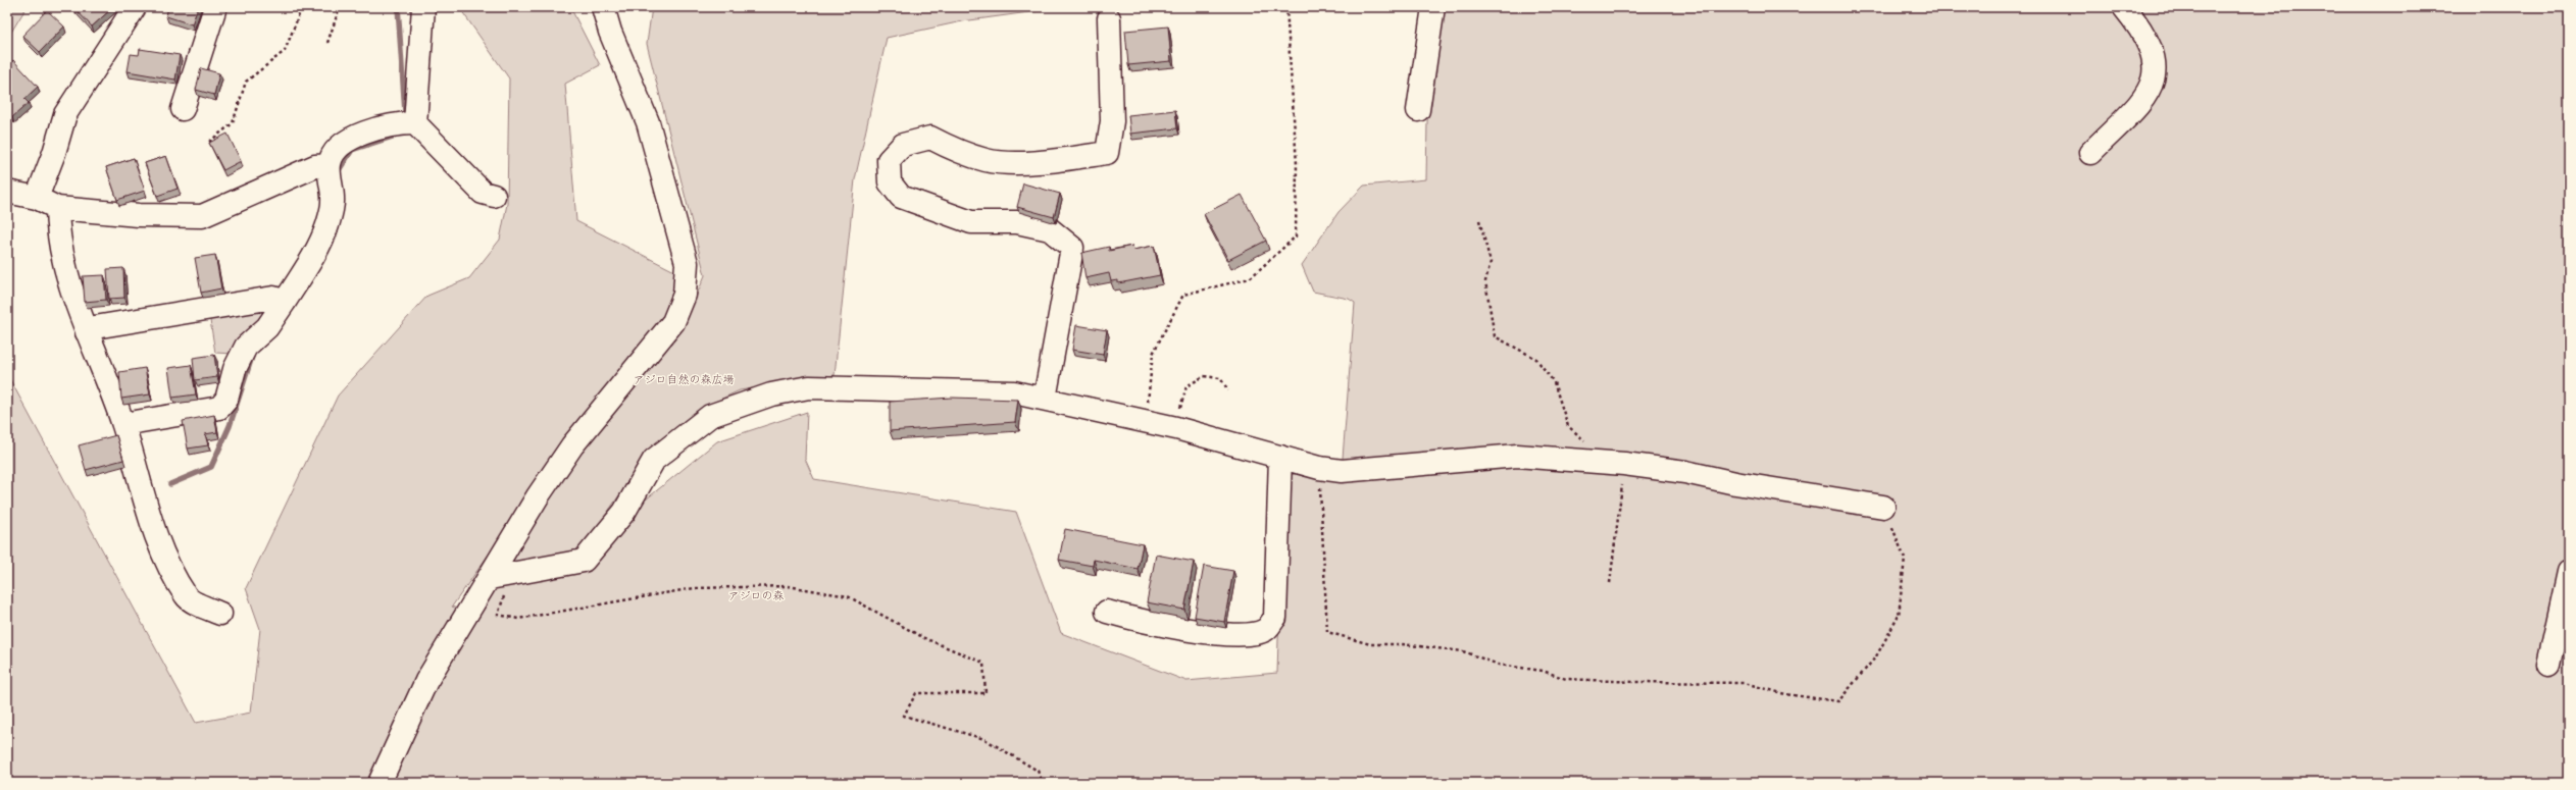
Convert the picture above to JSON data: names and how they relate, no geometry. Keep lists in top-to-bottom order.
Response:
{
  "parks": ["アジロ自然の森広場", "アジロの森"]
}
